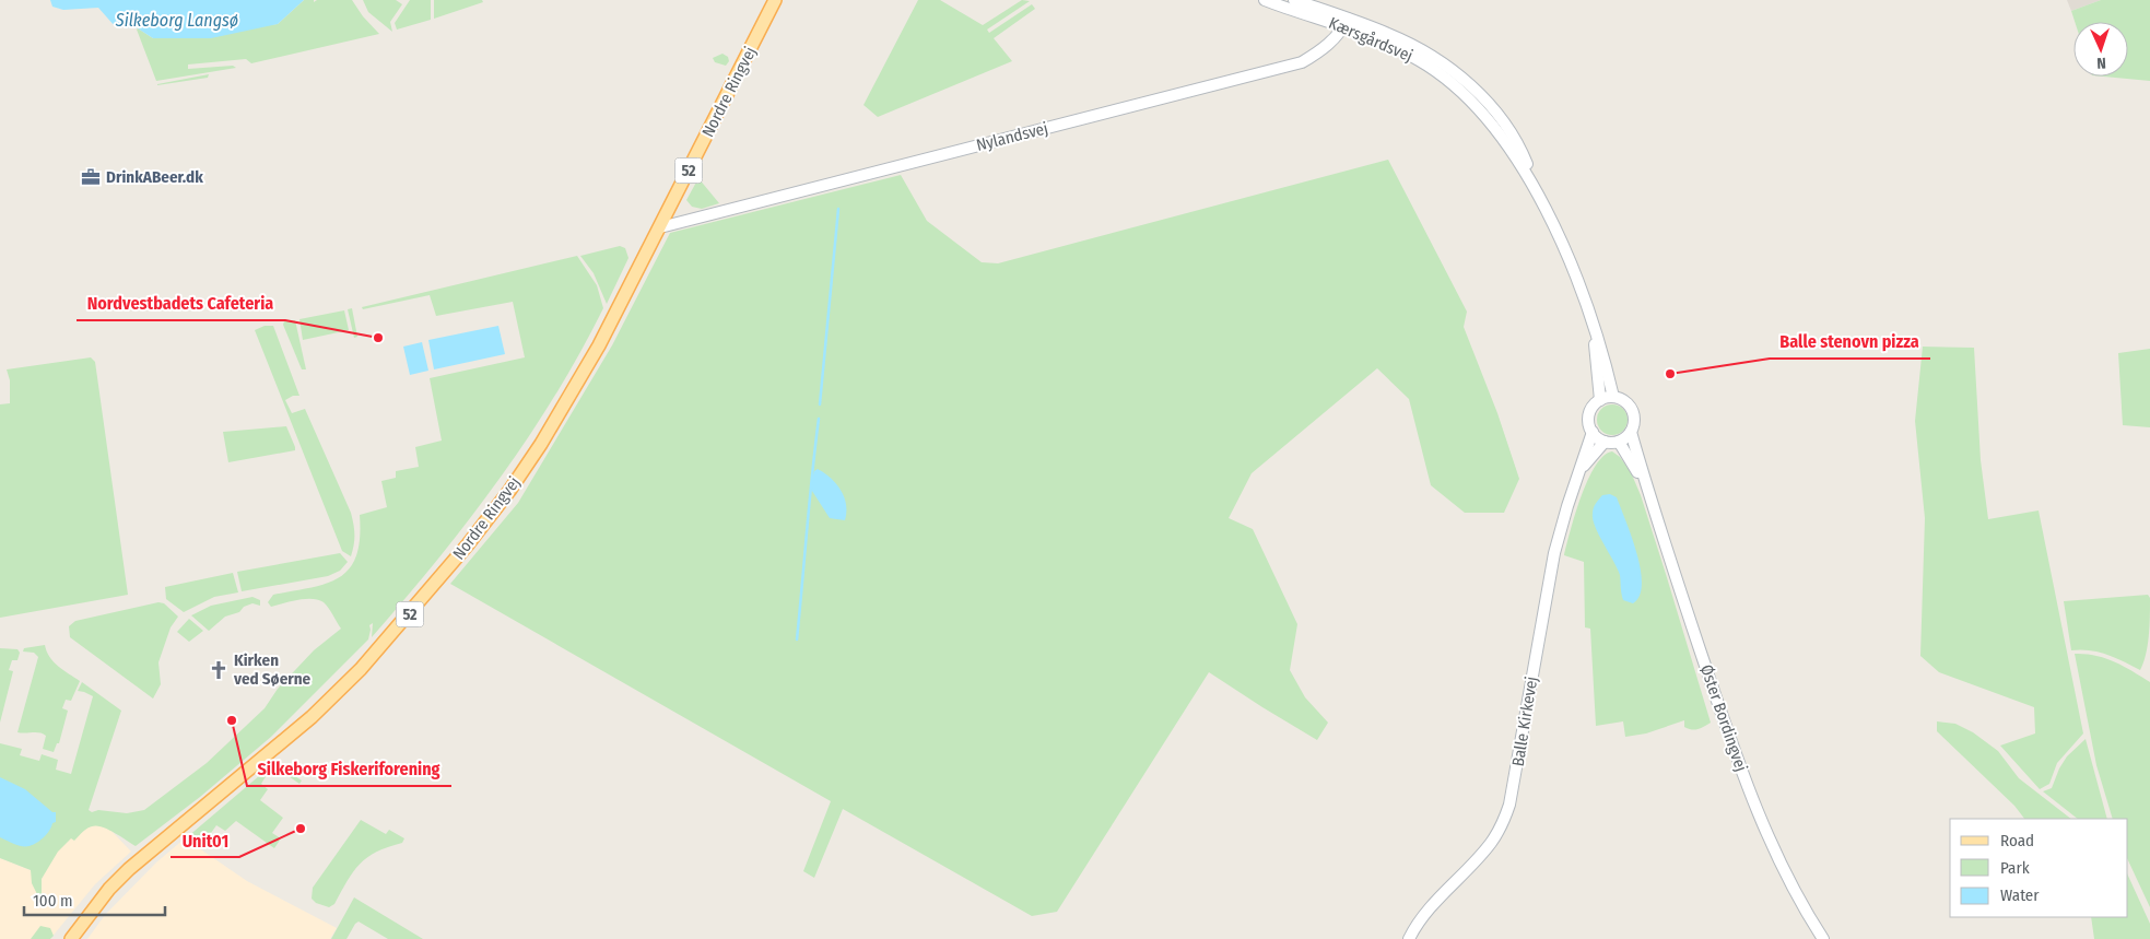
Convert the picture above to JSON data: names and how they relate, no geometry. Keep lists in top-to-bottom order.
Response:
{
  "streets": {
    "main road": ["Nordre Ringvej", "52"],
    "street": [
      "Kærsgårdsvej",
      "Nylandsvej",
      "Øster Bordingvej",
      "Balle Kirkevej"
    ]
  },
  "crossings": [
    ["Kærsgårdsvej", "Nylandsvej"],
    ["Kærsgårdsvej", "Øster Bordingvej"],
    ["Kærsgårdsvej", "Balle Kirkevej"],
    ["Nordre Ringvej", "Nylandsvej"],
    ["Øster Bordingvej", "Balle Kirkevej"]
  ],
  "water": ["Silkeborg Langsø"],
  "places": {
    "office": ["DrinkABeer.dk"],
    "other": [
      "Nordvestbadets Cafeteria",
      "Balle stenovn pizza",
      "Silkeborg Fiskeriforening",
      "Unit01"
    ],
    "church": ["Kirken ved Søerne"]
  },
  "legend": ["Road", "Park", "Water"],
  "scale_bar": "100 m",
  "north": "bottom"
}
